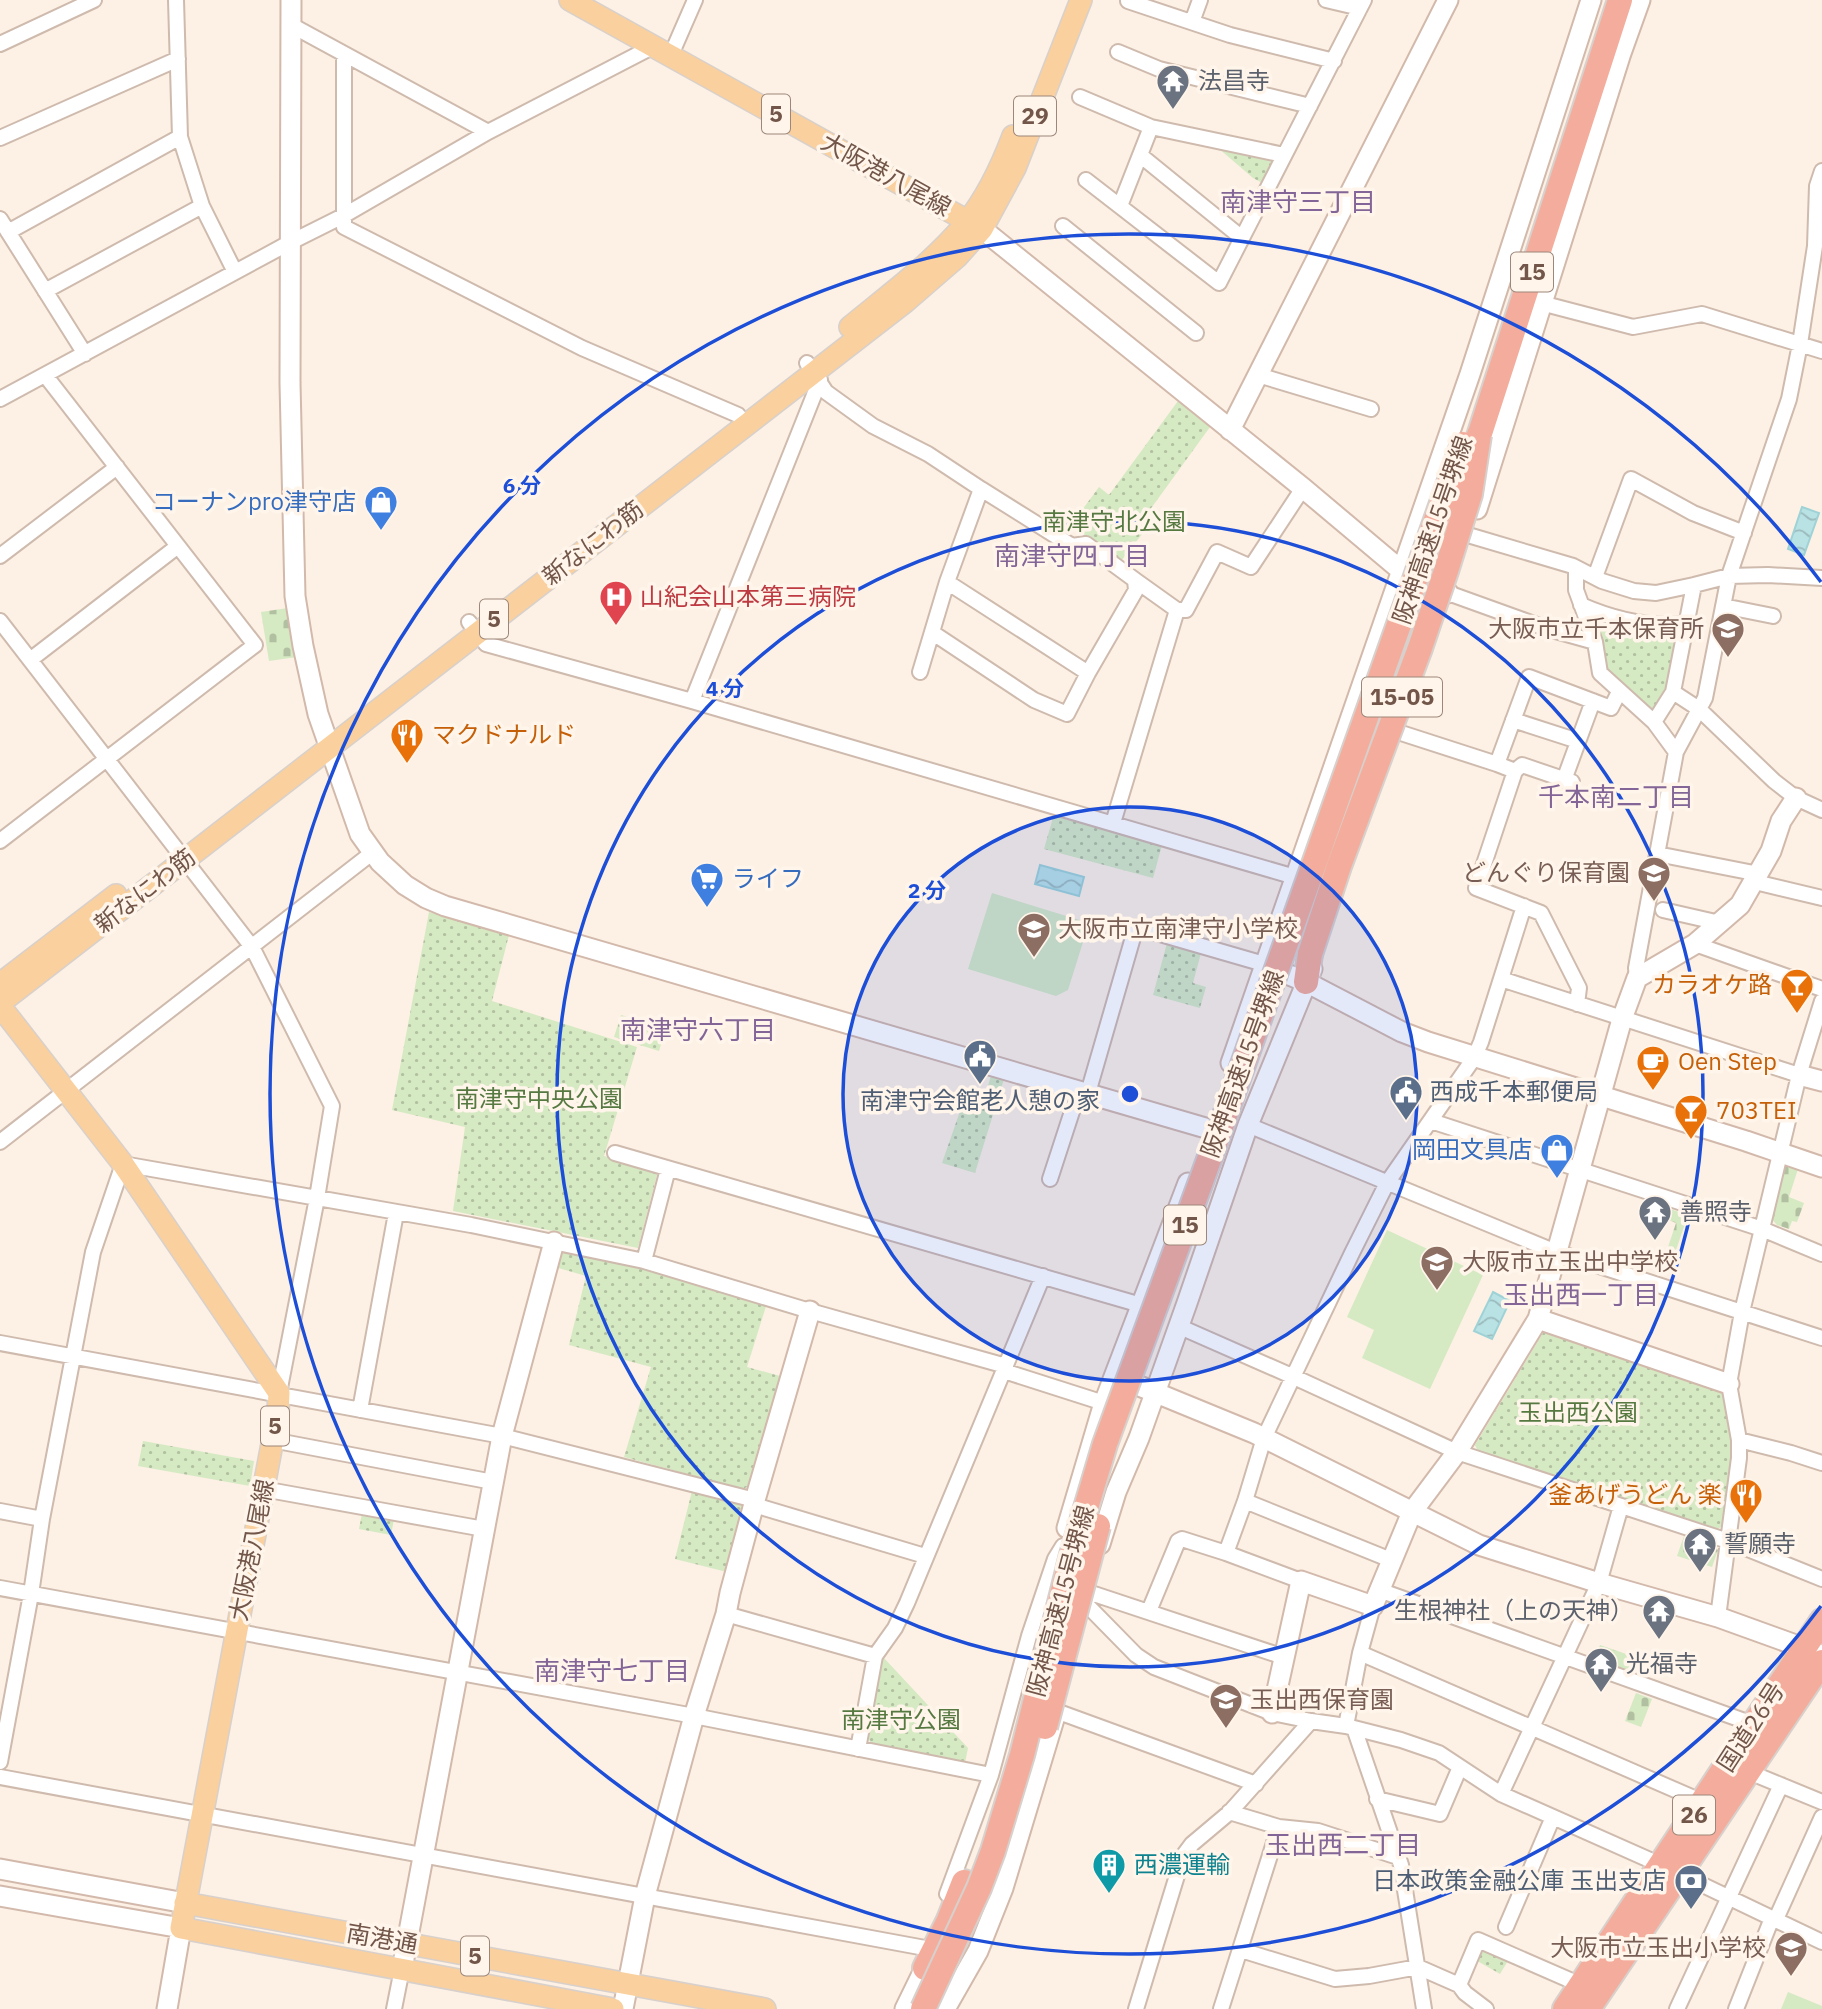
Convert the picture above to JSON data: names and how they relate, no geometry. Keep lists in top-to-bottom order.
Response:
{
  "streets": {
    "highway": [
      "15",
      "阪神高速15号堺線",
      "15-05",
      "国道26号",
      "26"
    ],
    "main road": [
      "5",
      "29",
      "大阪港八尾線",
      "新なにわ筋",
      "南港通"
    ]
  },
  "crossings": [
    ["5", "大阪港八尾線"],
    ["5", "新なにわ筋"],
    ["大阪港八尾線", "新なにわ筋"],
    ["大阪港八尾線", "南港通"],
    ["15", "阪神高速15号堺線"],
    ["阪神高速15号堺線", "15-05"]
  ],
  "districts": [
    "南津守三丁目",
    "南津守四丁目",
    "千本南二丁目",
    "南津守六丁目",
    "玉出西一丁目",
    "南津守七丁目",
    "玉出西二丁目"
  ],
  "parks": [
    "南津守北公園",
    "南津守中央公園",
    "玉出西公園",
    "南津守公園"
  ],
  "places": {
    "temple": [
      "法昌寺",
      "善照寺",
      "誓願寺",
      "生根神社（上の天神）",
      "光福寺"
    ],
    "shop": ["コーナンpro津守店", "岡田文具店"],
    "hospital": ["山紀会山本第三病院"],
    "school or university": [
      "大阪市立千本保育所",
      "どんぐり保育園",
      "大阪市立南津守小学校",
      "大阪市立玉出中学校",
      "玉出西保育園",
      "大阪市立玉出小学校"
    ],
    "restaurant": ["マクドナルド", "釜あげうどん 楽"],
    "supermarket": ["ライフ"],
    "bar": ["カラオケ路", "703TEI"],
    "public building": ["南津守会館老人憩の家", "西成千本郵便局"],
    "cafe": ["Oen Step"],
    "building": ["西濃運輸"],
    "bank": ["日本政策金融公庫 玉出支店"]
  },
  "rings": ["6 分", "4 分", "2 分"]
}
